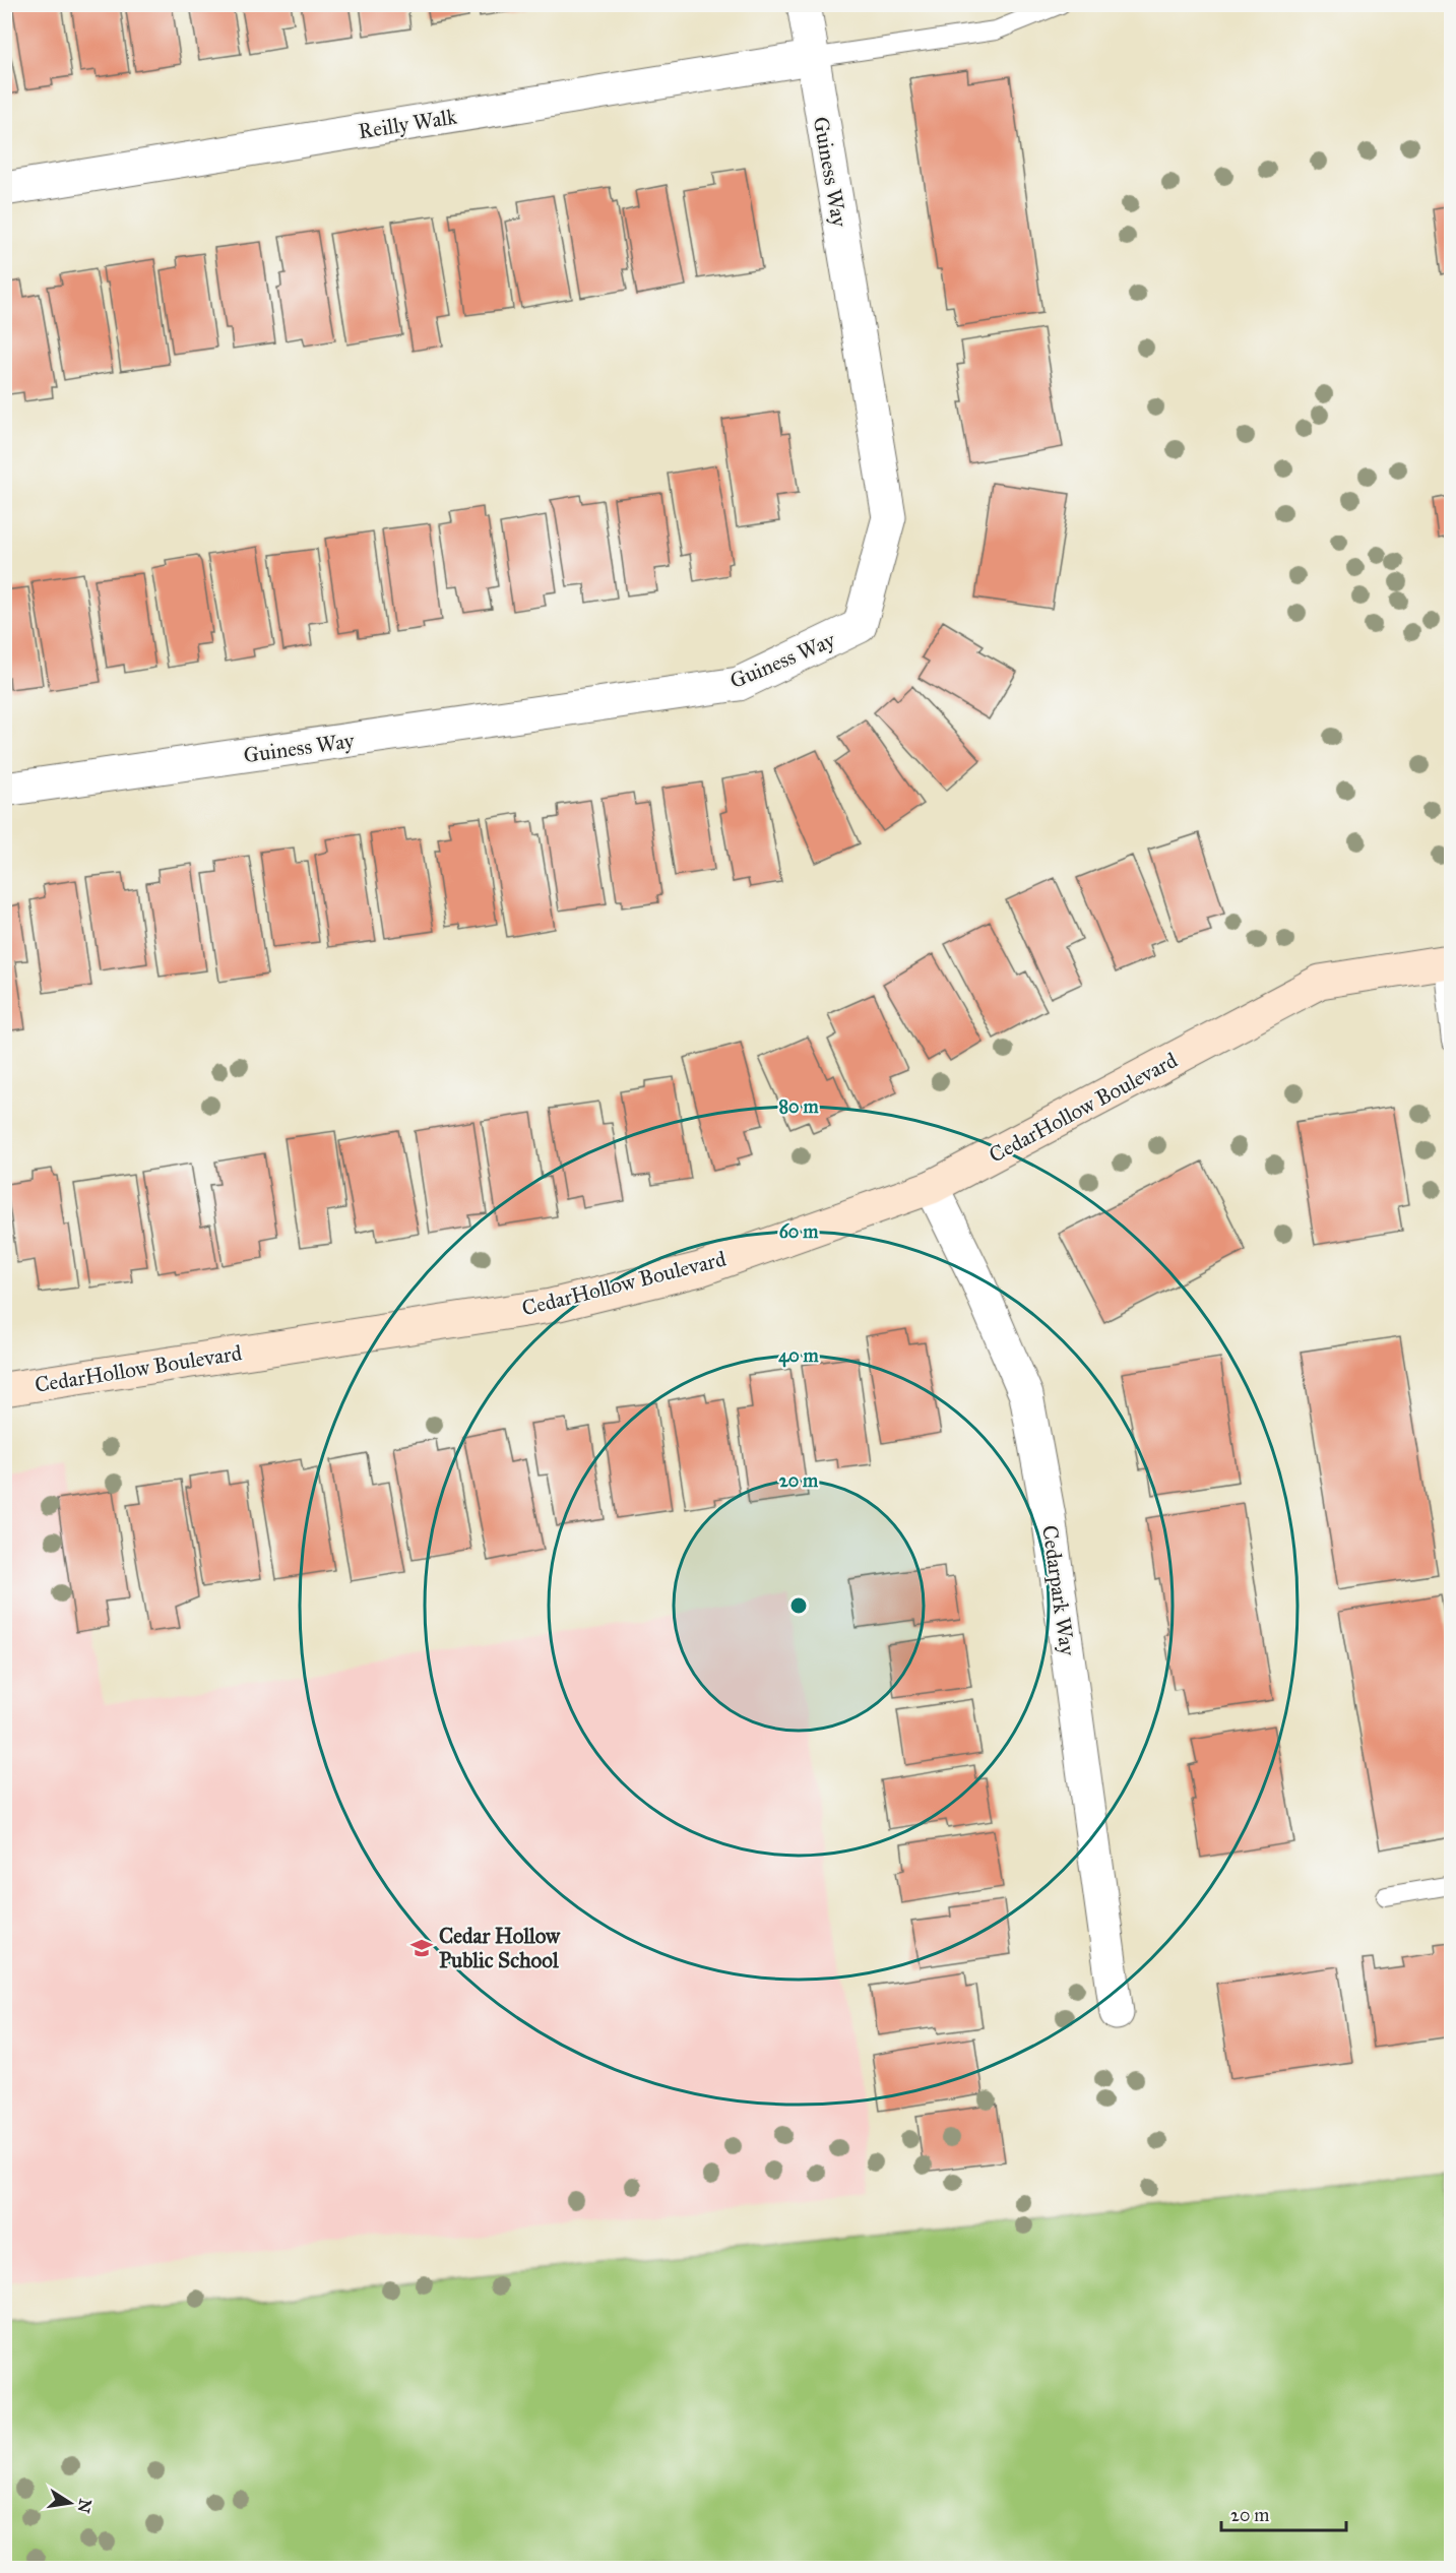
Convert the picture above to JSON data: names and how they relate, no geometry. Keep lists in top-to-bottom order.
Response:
{
  "streets": {
    "street": [
      "Reilly Walk",
      "Guiness Way",
      "CedarHollow Boulevard",
      "Cedarpark Way"
    ]
  },
  "crossings": [
    ["Reilly Walk", "Guiness Way"],
    ["CedarHollow Boulevard", "Cedarpark Way"]
  ],
  "places": {
    "school or university": ["Cedar Hollow Public School"]
  },
  "scale_bar": "20 m",
  "north": "right",
  "rings": [
    "80 m",
    "60 m",
    "40 m",
    "20 m"
  ]
}
